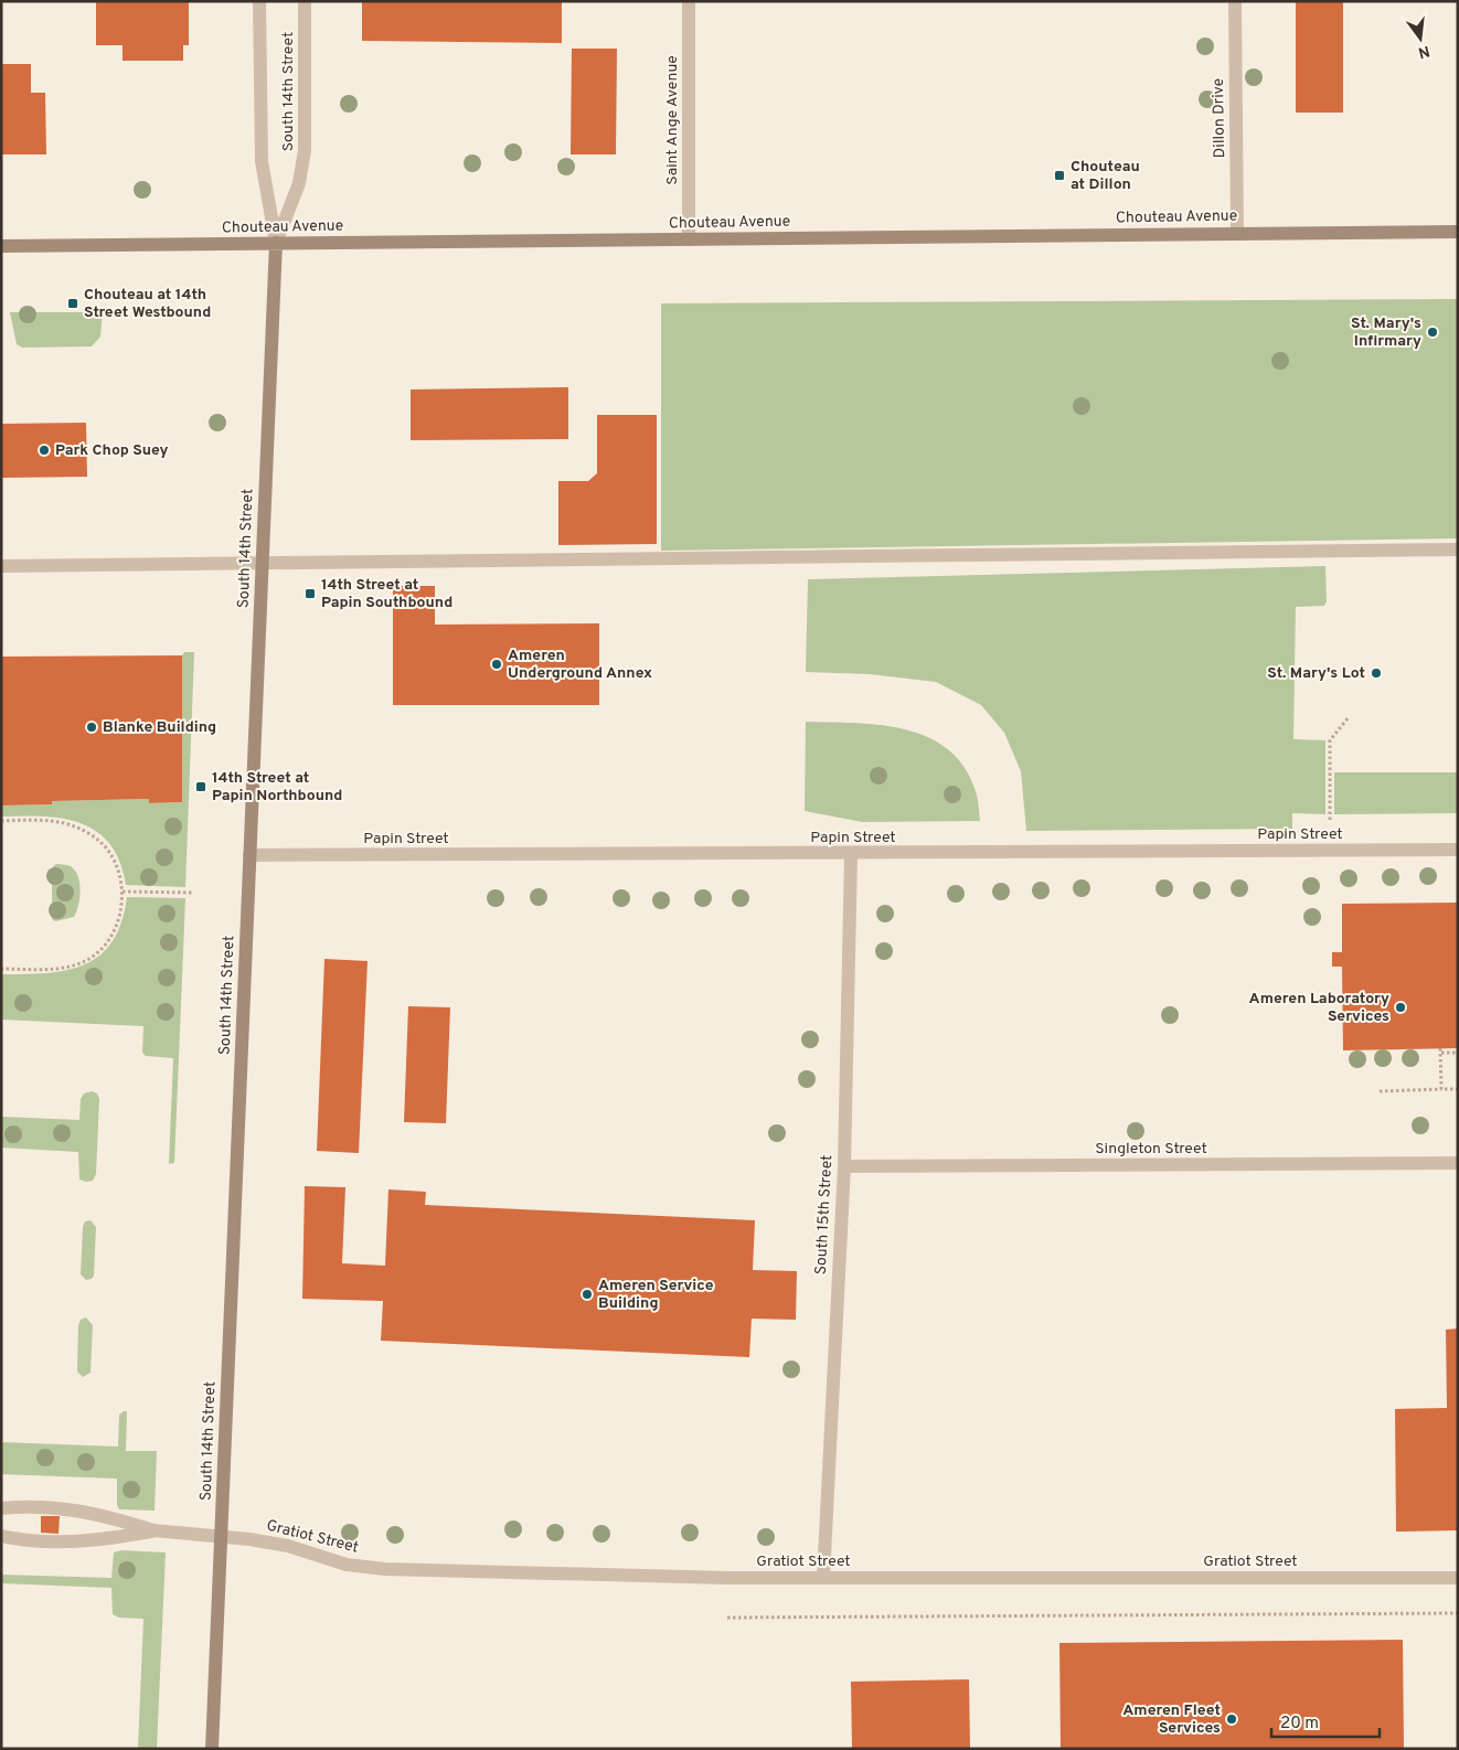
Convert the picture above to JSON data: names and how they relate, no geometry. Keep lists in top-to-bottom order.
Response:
{
  "streets": {
    "main road": ["South 14th Street", "Chouteau Avenue"],
    "street": [
      "Dillon Drive",
      "Saint Ange Avenue",
      "Papin Street",
      "Singleton Street",
      "South 15th Street",
      "Gratiot Street"
    ]
  },
  "crossings": [
    ["South 14th Street", "Chouteau Avenue"],
    ["South 14th Street", "Papin Street"],
    ["Dillon Drive", "Chouteau Avenue"],
    ["Saint Ange Avenue", "Chouteau Avenue"],
    ["Papin Street", "South 15th Street"],
    ["Singleton Street", "South 15th Street"],
    ["South 15th Street", "Gratiot Street"]
  ],
  "places": {
    "transit": [
      "Chouteau at Dillon",
      "Chouteau at 14th Street Westbound",
      "14th Street at Papin Southbound",
      "14th Street at Papin Northbound"
    ],
    "other": [
      "St. Mary's Infirmary",
      "Park Chop Suey",
      "Ameren Underground Annex",
      "St. Mary's Lot",
      "Blanke Building",
      "Ameren Laboratory Services",
      "Ameren Service Building",
      "Ameren Fleet Services"
    ]
  },
  "scale_bar": "20 m",
  "north": "bottom"
}
